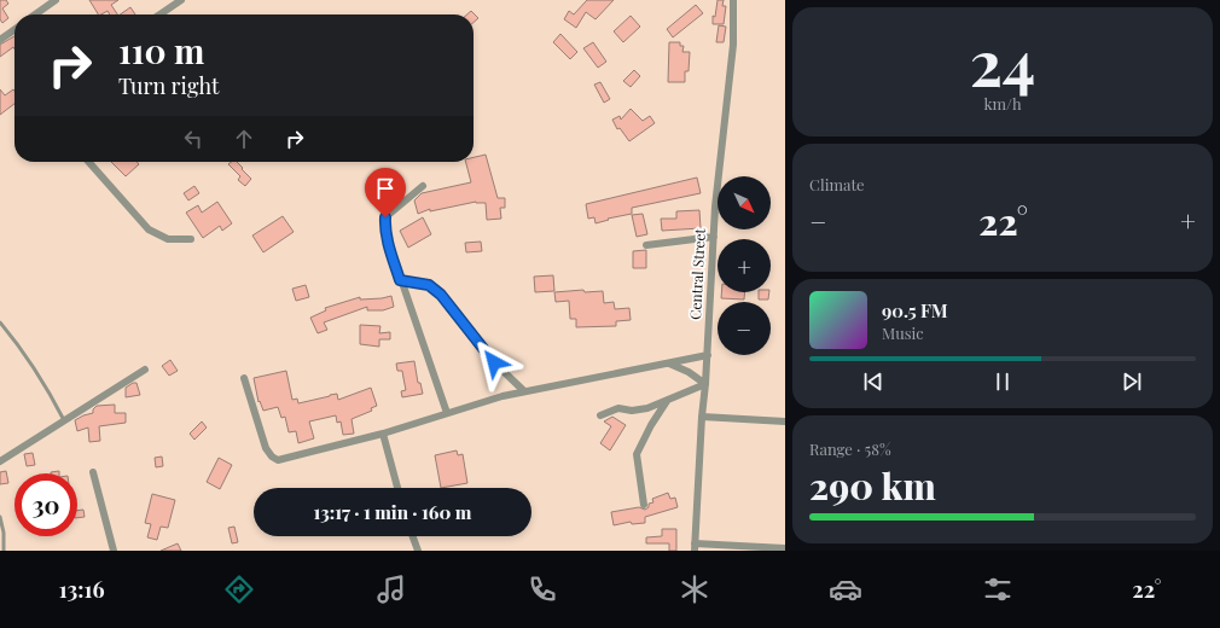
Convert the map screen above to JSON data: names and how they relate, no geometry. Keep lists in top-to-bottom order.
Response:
{
  "streets": {
    "street": ["Central Street"]
  },
  "north": "bottom right",
  "page": {
    "tile": [
      ["24", "km/h"],
      "Climate",
      ["Range · 58%", "290 km"]
    ],
    "turn": ["110 m", "Turn right"],
    "map_buttons": ["+", "−"],
    "heat": ["−", "22°", "+"],
    "song": ["90.5 FM", "Music"],
    "limit": "30",
    "trip": "13:17 · 1 min · 160 m",
    "tabs": ["13:16", "22°"]
  }
}
